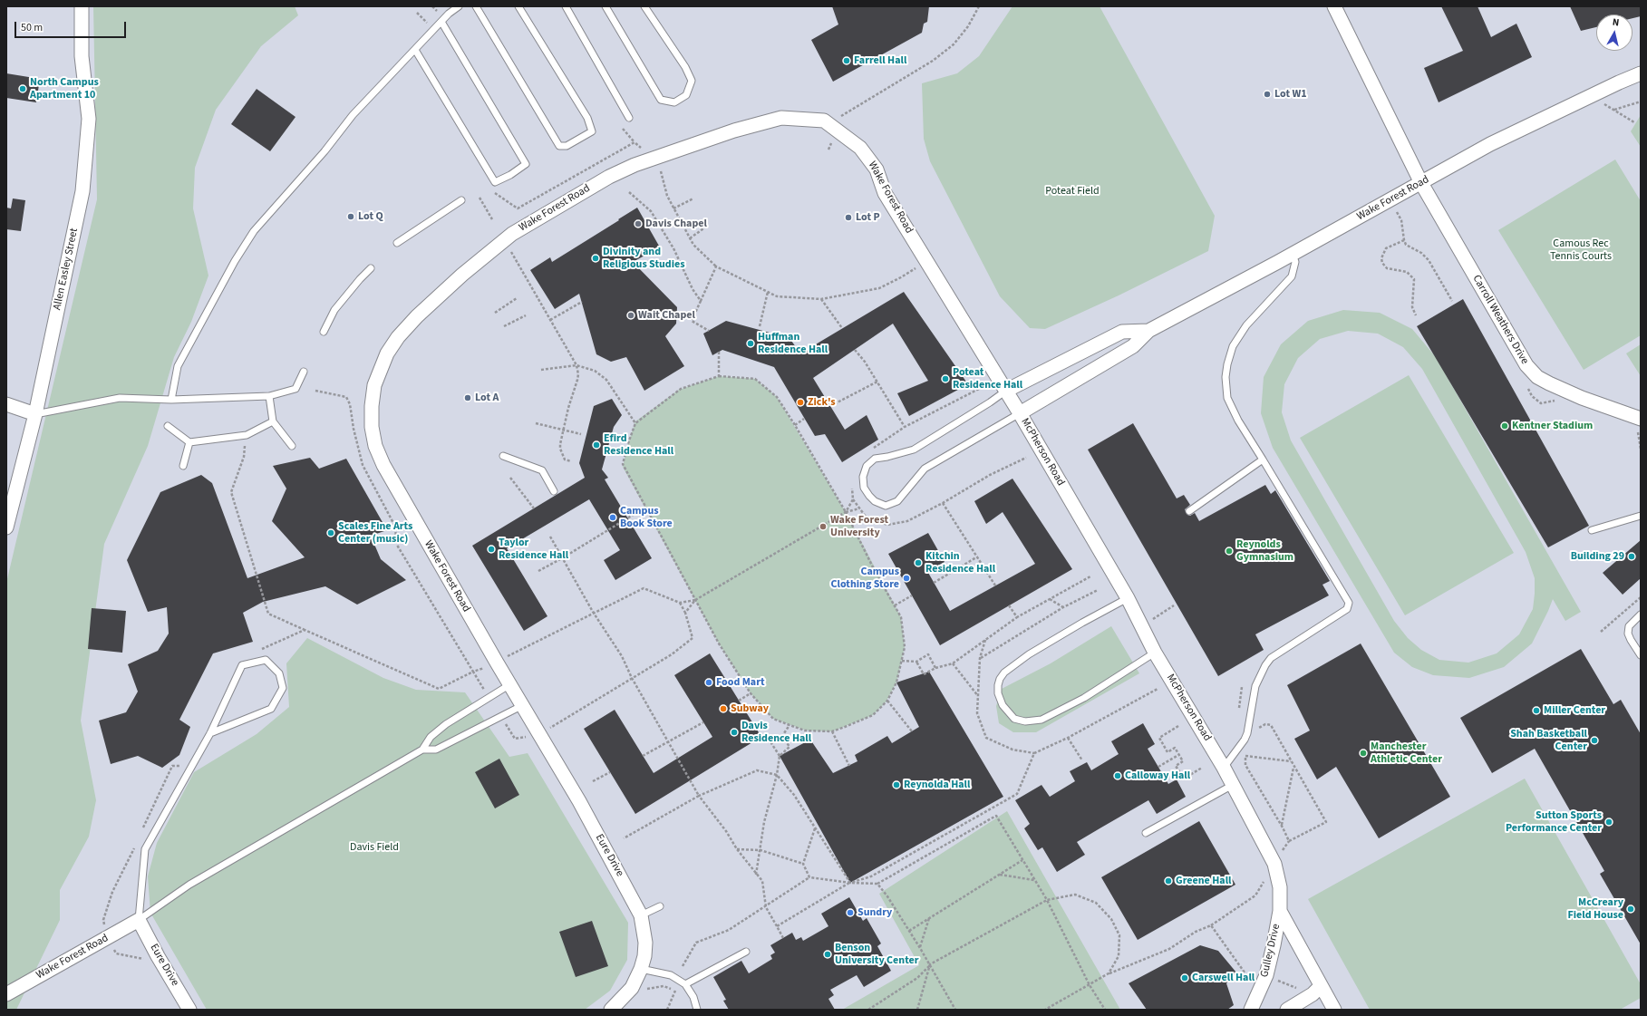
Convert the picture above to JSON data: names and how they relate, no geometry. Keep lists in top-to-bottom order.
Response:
{
  "streets": {
    "street": [
      "Wake Forest Road",
      "Allen Easley Street",
      "Carroll Weathers Drive",
      "McPherson Road",
      "Eure Drive",
      "Gulley Drive"
    ]
  },
  "crossings": [
    ["Wake Forest Road", "Carroll Weathers Drive"],
    ["Wake Forest Road", "McPherson Road"],
    ["Wake Forest Road", "Eure Drive"],
    ["McPherson Road", "Gulley Drive"]
  ],
  "parks": ["Poteat Field", "Camous Rec Tennis Courts", "Davis Field"],
  "places": [
    "Farrell Hall",
    "North Campus Apartment 10",
    "Lot W1",
    "Lot Q",
    "Lot P",
    "Davis Chapel",
    "Divinity and Religious Studies",
    "Wait Chapel",
    "Huffman Residence Hall",
    "Poteat Residence Hall",
    "Lot A",
    "Zick's",
    "Kentner Stadium",
    "Efird Residence Hall",
    "Campus Book Store",
    "Wake Forest University",
    "Scales Fine Arts Center (music)",
    "Taylor Residence Hall",
    "Reynolds Gymnasium",
    "Building 29",
    "Kitchin Residence Hall",
    "Campus Clothing Store",
    "Food Mart",
    "Subway",
    "Miller Center",
    "Davis Residence Hall",
    "Shah Basketball Center",
    "Manchester Athletic Center",
    "Calloway Hall",
    "Reynolda Hall",
    "Sutton Sports Performance Center",
    "Greene Hall",
    "McCreary Field House",
    "Sundry",
    "Benson University Center",
    "Carswell Hall"
  ],
  "scale_bar": "50 m",
  "north": "top"
}
